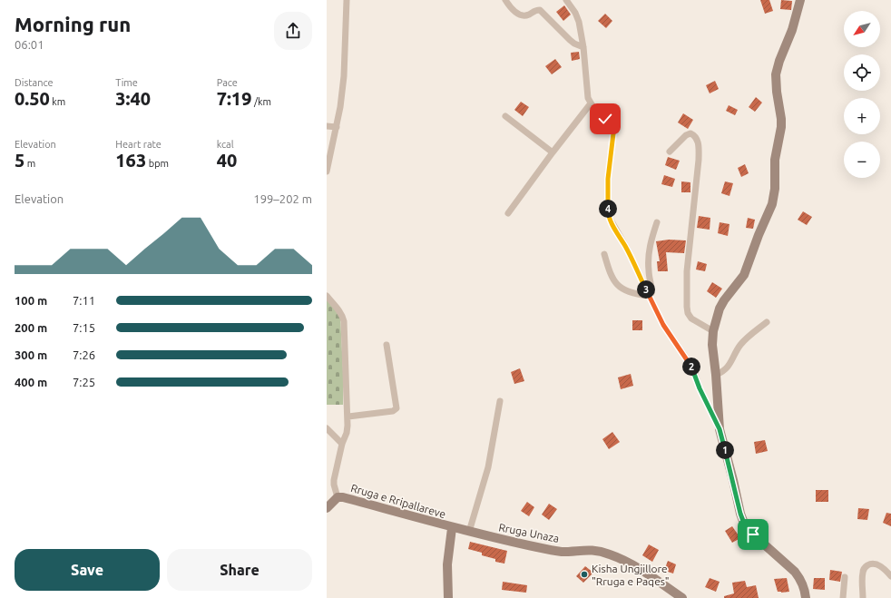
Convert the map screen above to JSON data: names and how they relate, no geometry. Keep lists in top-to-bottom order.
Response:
{
  "streets": {
    "main road": ["Rruga e Rripallareve", "Rruga Unaza"]
  },
  "crossings": [
    ["Rruga e Rripallareve", "Rruga Unaza"]
  ],
  "places": ["Kisha Ungjillore \"Rruga e Paqes\""],
  "north": "bottom left",
  "page": {
    "heading": ["Morning run", "06:01"],
    "map_buttons": ["+", "−"],
    "stats": [
      ["Distance", "0.50 km"],
      ["Time", "3:40"],
      ["Pace", "7:19 /km"],
      ["Elevation", "5 m"],
      ["Heart rate", "163 bpm"],
      ["kcal", "40"]
    ],
    "chart": ["Elevation", "199–202 m"],
    "pins": [
      "4",
      "3",
      "2",
      "1"
    ],
    "list": [
      {
        "name": "100 m",
        "note": "7:11"
      },
      {
        "name": "200 m",
        "note": "7:15"
      },
      {
        "name": "300 m",
        "note": "7:26"
      },
      {
        "name": "400 m",
        "note": "7:25"
      }
    ],
    "buttons": ["Save", "Share"]
  }
}
